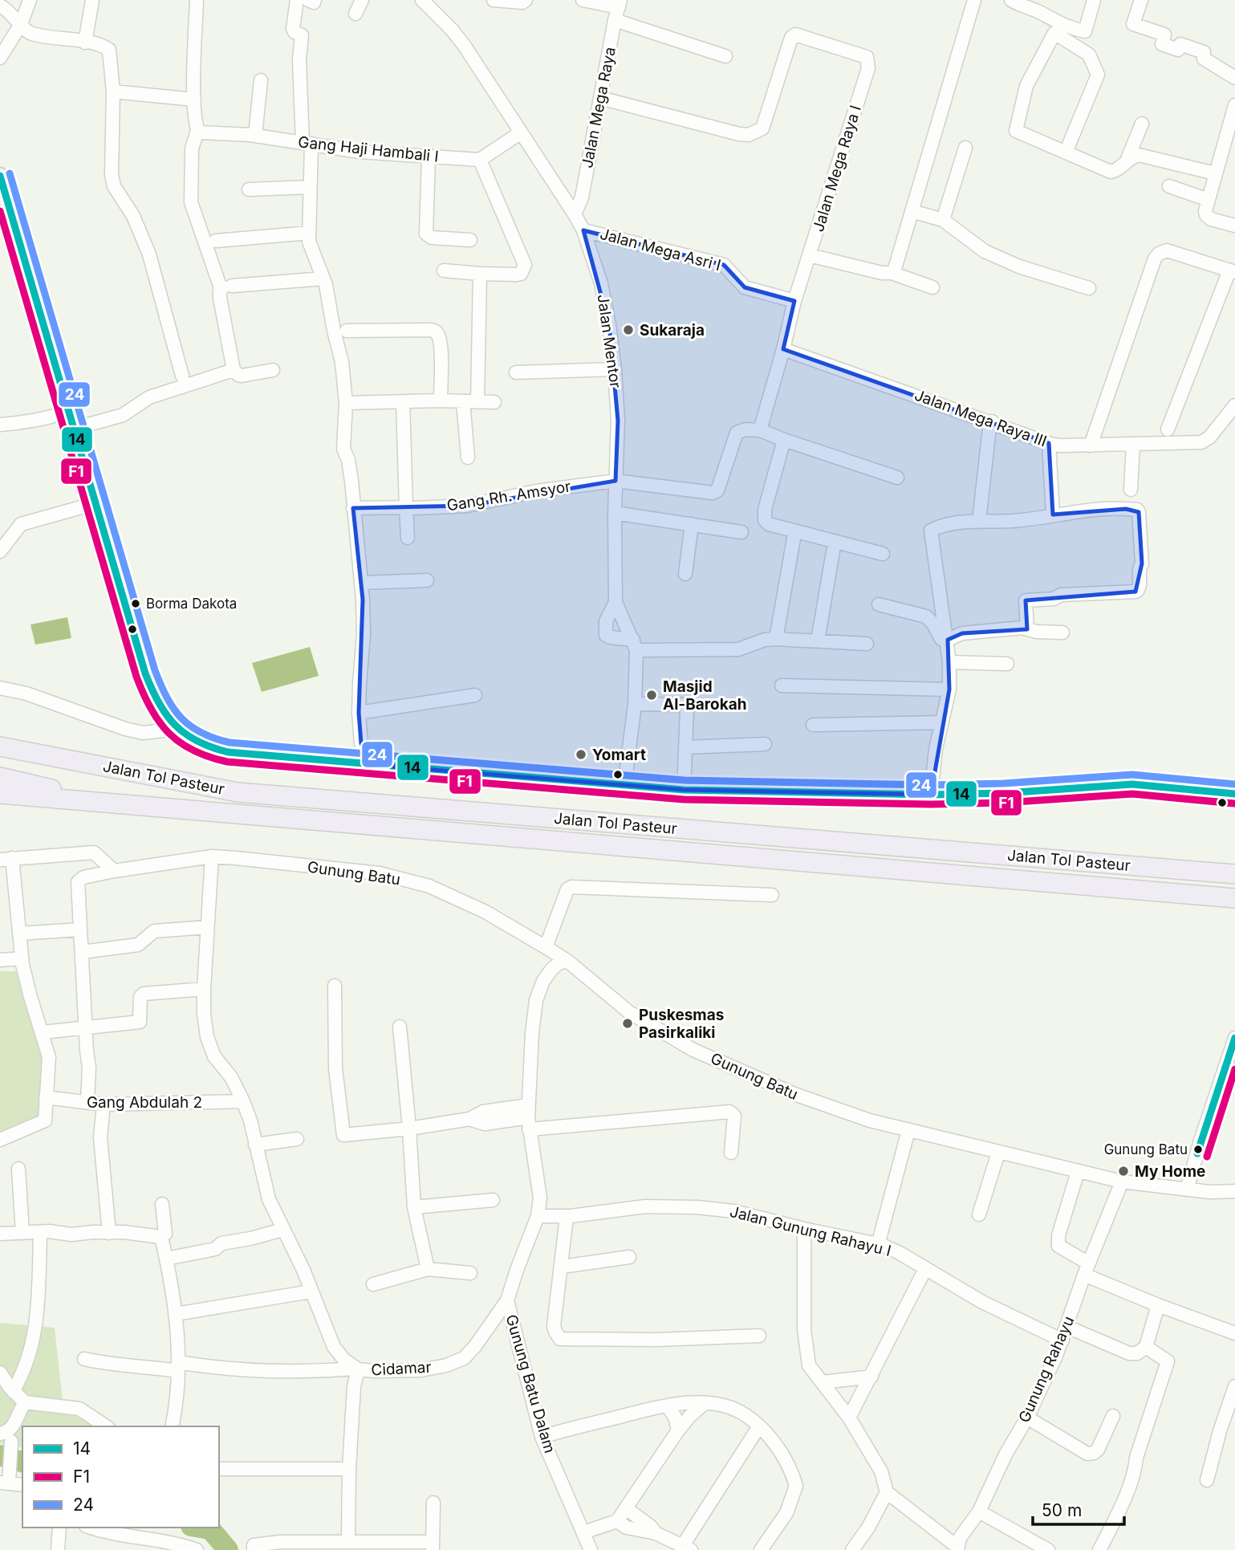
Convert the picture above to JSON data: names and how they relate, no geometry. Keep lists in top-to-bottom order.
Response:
{
  "streets": {
    "highway": ["Jalan Tol Pasteur"],
    "street": [
      "Jalan Mega Raya",
      "Gang Haji Hambali I",
      "Jalan Mega Raya I",
      "Jalan Mega Asri I",
      "Jalan Mentor",
      "Jalan Mega Raya III",
      "Gang Rh. Amsyor",
      "Gunung Batu",
      "Gang Abdulah 2",
      "Jalan Gunung Rahayu I",
      "Cidamar",
      "Gunung Rahayu",
      "Gunung Batu Dalam"
    ]
  },
  "crossings": [
    ["Jalan Mega Raya", "Jalan Mega Raya I"],
    ["Jalan Mega Raya", "Jalan Mentor"],
    ["Jalan Mega Asri I", "Jalan Mentor"],
    ["Jalan Mentor", "Gang Rh. Amsyor"],
    ["Gunung Batu", "Cidamar"],
    ["Gunung Batu", "Gunung Rahayu"],
    ["Gunung Batu", "Gunung Batu Dalam"],
    ["Gang Abdulah 2", "Cidamar"],
    ["Jalan Gunung Rahayu I", "Gunung Rahayu"],
    ["Jalan Gunung Rahayu I", "Gunung Batu Dalam"],
    ["Cidamar", "Gunung Batu Dalam"]
  ],
  "places": [
    "Sukaraja",
    "Borma Dakota",
    "Masjid Al-Barokah",
    "Yomart",
    "Puskesmas Pasirkaliki",
    "Gunung Batu",
    "My Home"
  ],
  "lines": ["transit line 24", "transit line 14", "transit line F1"],
  "legend": ["14", "F1", "24"],
  "scale_bar": "50 m"
}
